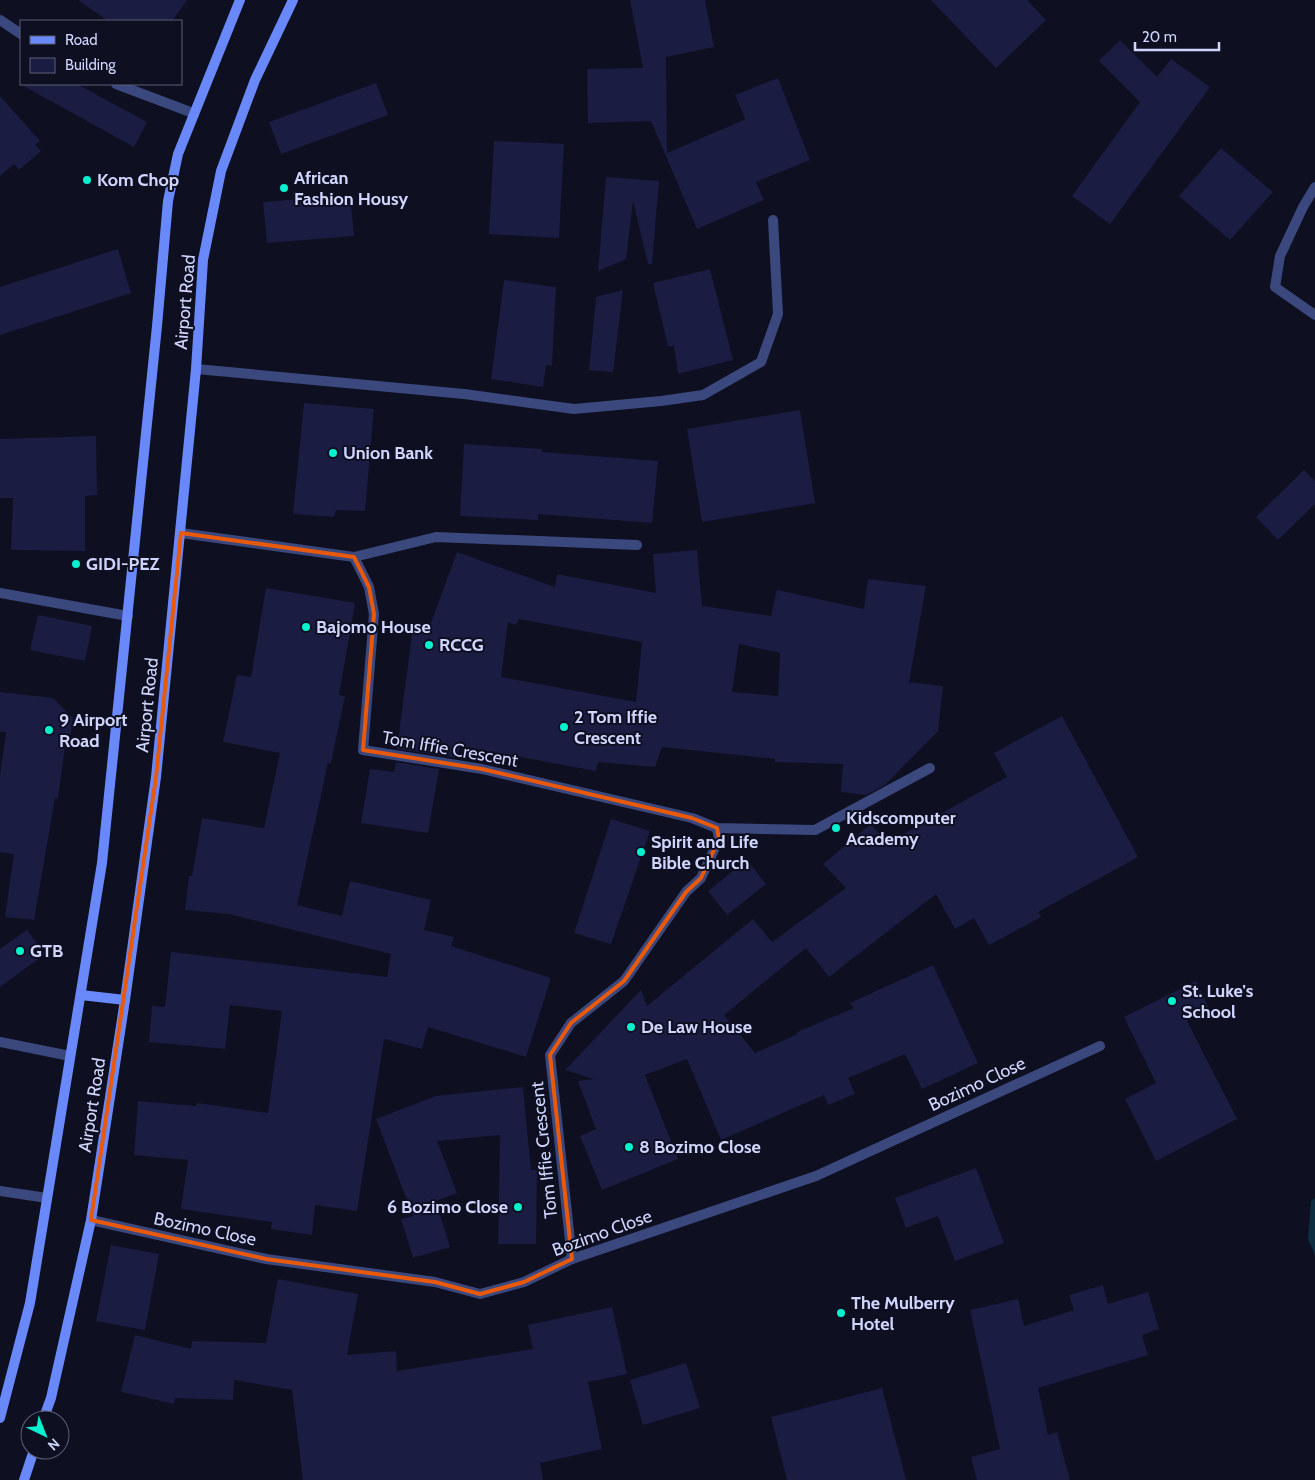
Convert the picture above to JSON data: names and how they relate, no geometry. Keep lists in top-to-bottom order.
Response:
{
  "streets": {
    "main road": ["Airport Road"],
    "street": ["Tom Iffie Crescent", "Bozimo Close"]
  },
  "crossings": [
    ["Airport Road", "Bozimo Close"],
    ["Tom Iffie Crescent", "Bozimo Close"]
  ],
  "places": [
    "Kom Chop",
    "African Fashion Housy",
    "Union Bank",
    "GIDI-PEZ",
    "Bajomo House",
    "RCCG",
    "2 Tom Iffie Crescent",
    "9 Airport Road",
    "Kidscomputer Academy",
    "Spirit and Life Bible Church",
    "GTB",
    "St. Luke's School",
    "De Law House",
    "8 Bozimo Close",
    "6 Bozimo Close",
    "The Mulberry Hotel"
  ],
  "legend": ["Road", "Building"],
  "scale_bar": "20 m",
  "north": "bottom right"
}
